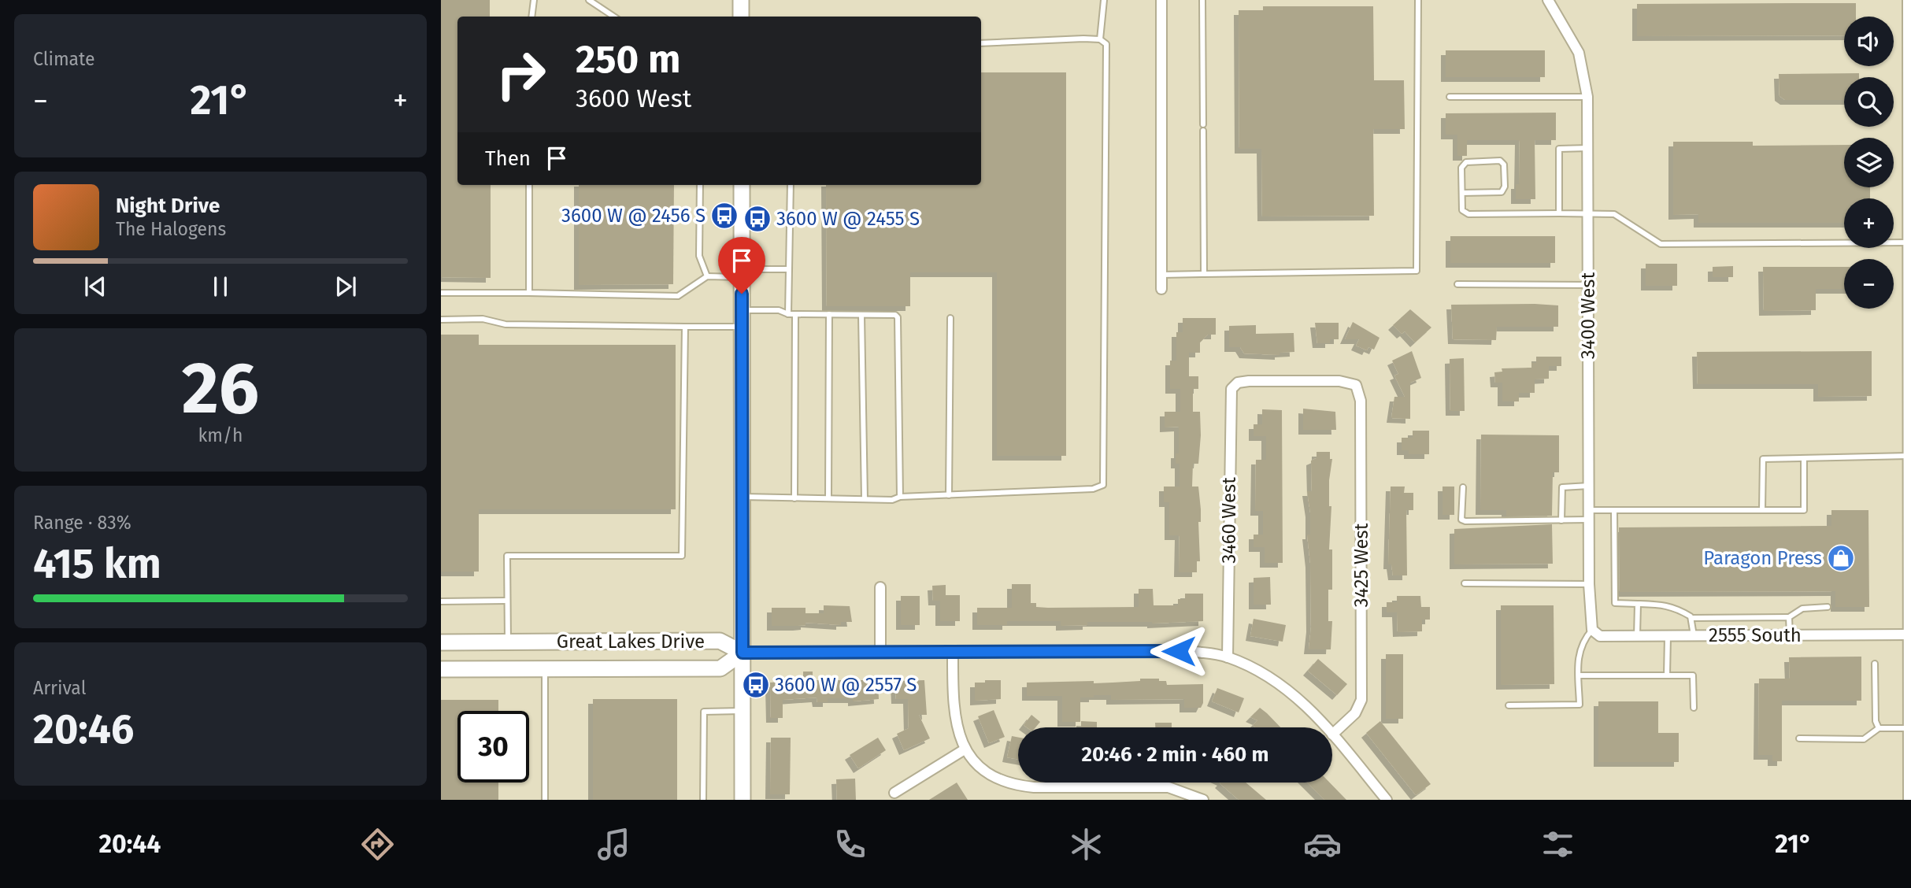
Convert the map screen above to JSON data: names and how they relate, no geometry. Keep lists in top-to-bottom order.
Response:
{
  "streets": {
    "street": [
      "3400 West",
      "3460 West",
      "3425 West",
      "2555 South",
      "Great Lakes Drive"
    ]
  },
  "crossings": [
    ["3400 West", "2555 South"],
    ["3460 West", "3425 West"]
  ],
  "places": {
    "bus stop": ["3600 W @ 2456 S", "3600 W @ 2455 S", "3600 W @ 2557 S"],
    "shop": ["Paragon Press"]
  },
  "page": {
    "tile": [
      "Climate",
      ["26", "km/h"],
      ["Range · 83%", "415 km"],
      ["Arrival", "20:46"]
    ],
    "map_buttons": ["+", "−"],
    "turn": ["250 m", "3600 West"],
    "heat": ["−", "21°", "+"],
    "then": "Then",
    "song": ["Night Drive", "The Halogens"],
    "limit": "30",
    "trip": "20:46 · 2 min · 460 m",
    "tabs": ["20:44", "21°"]
  }
}
